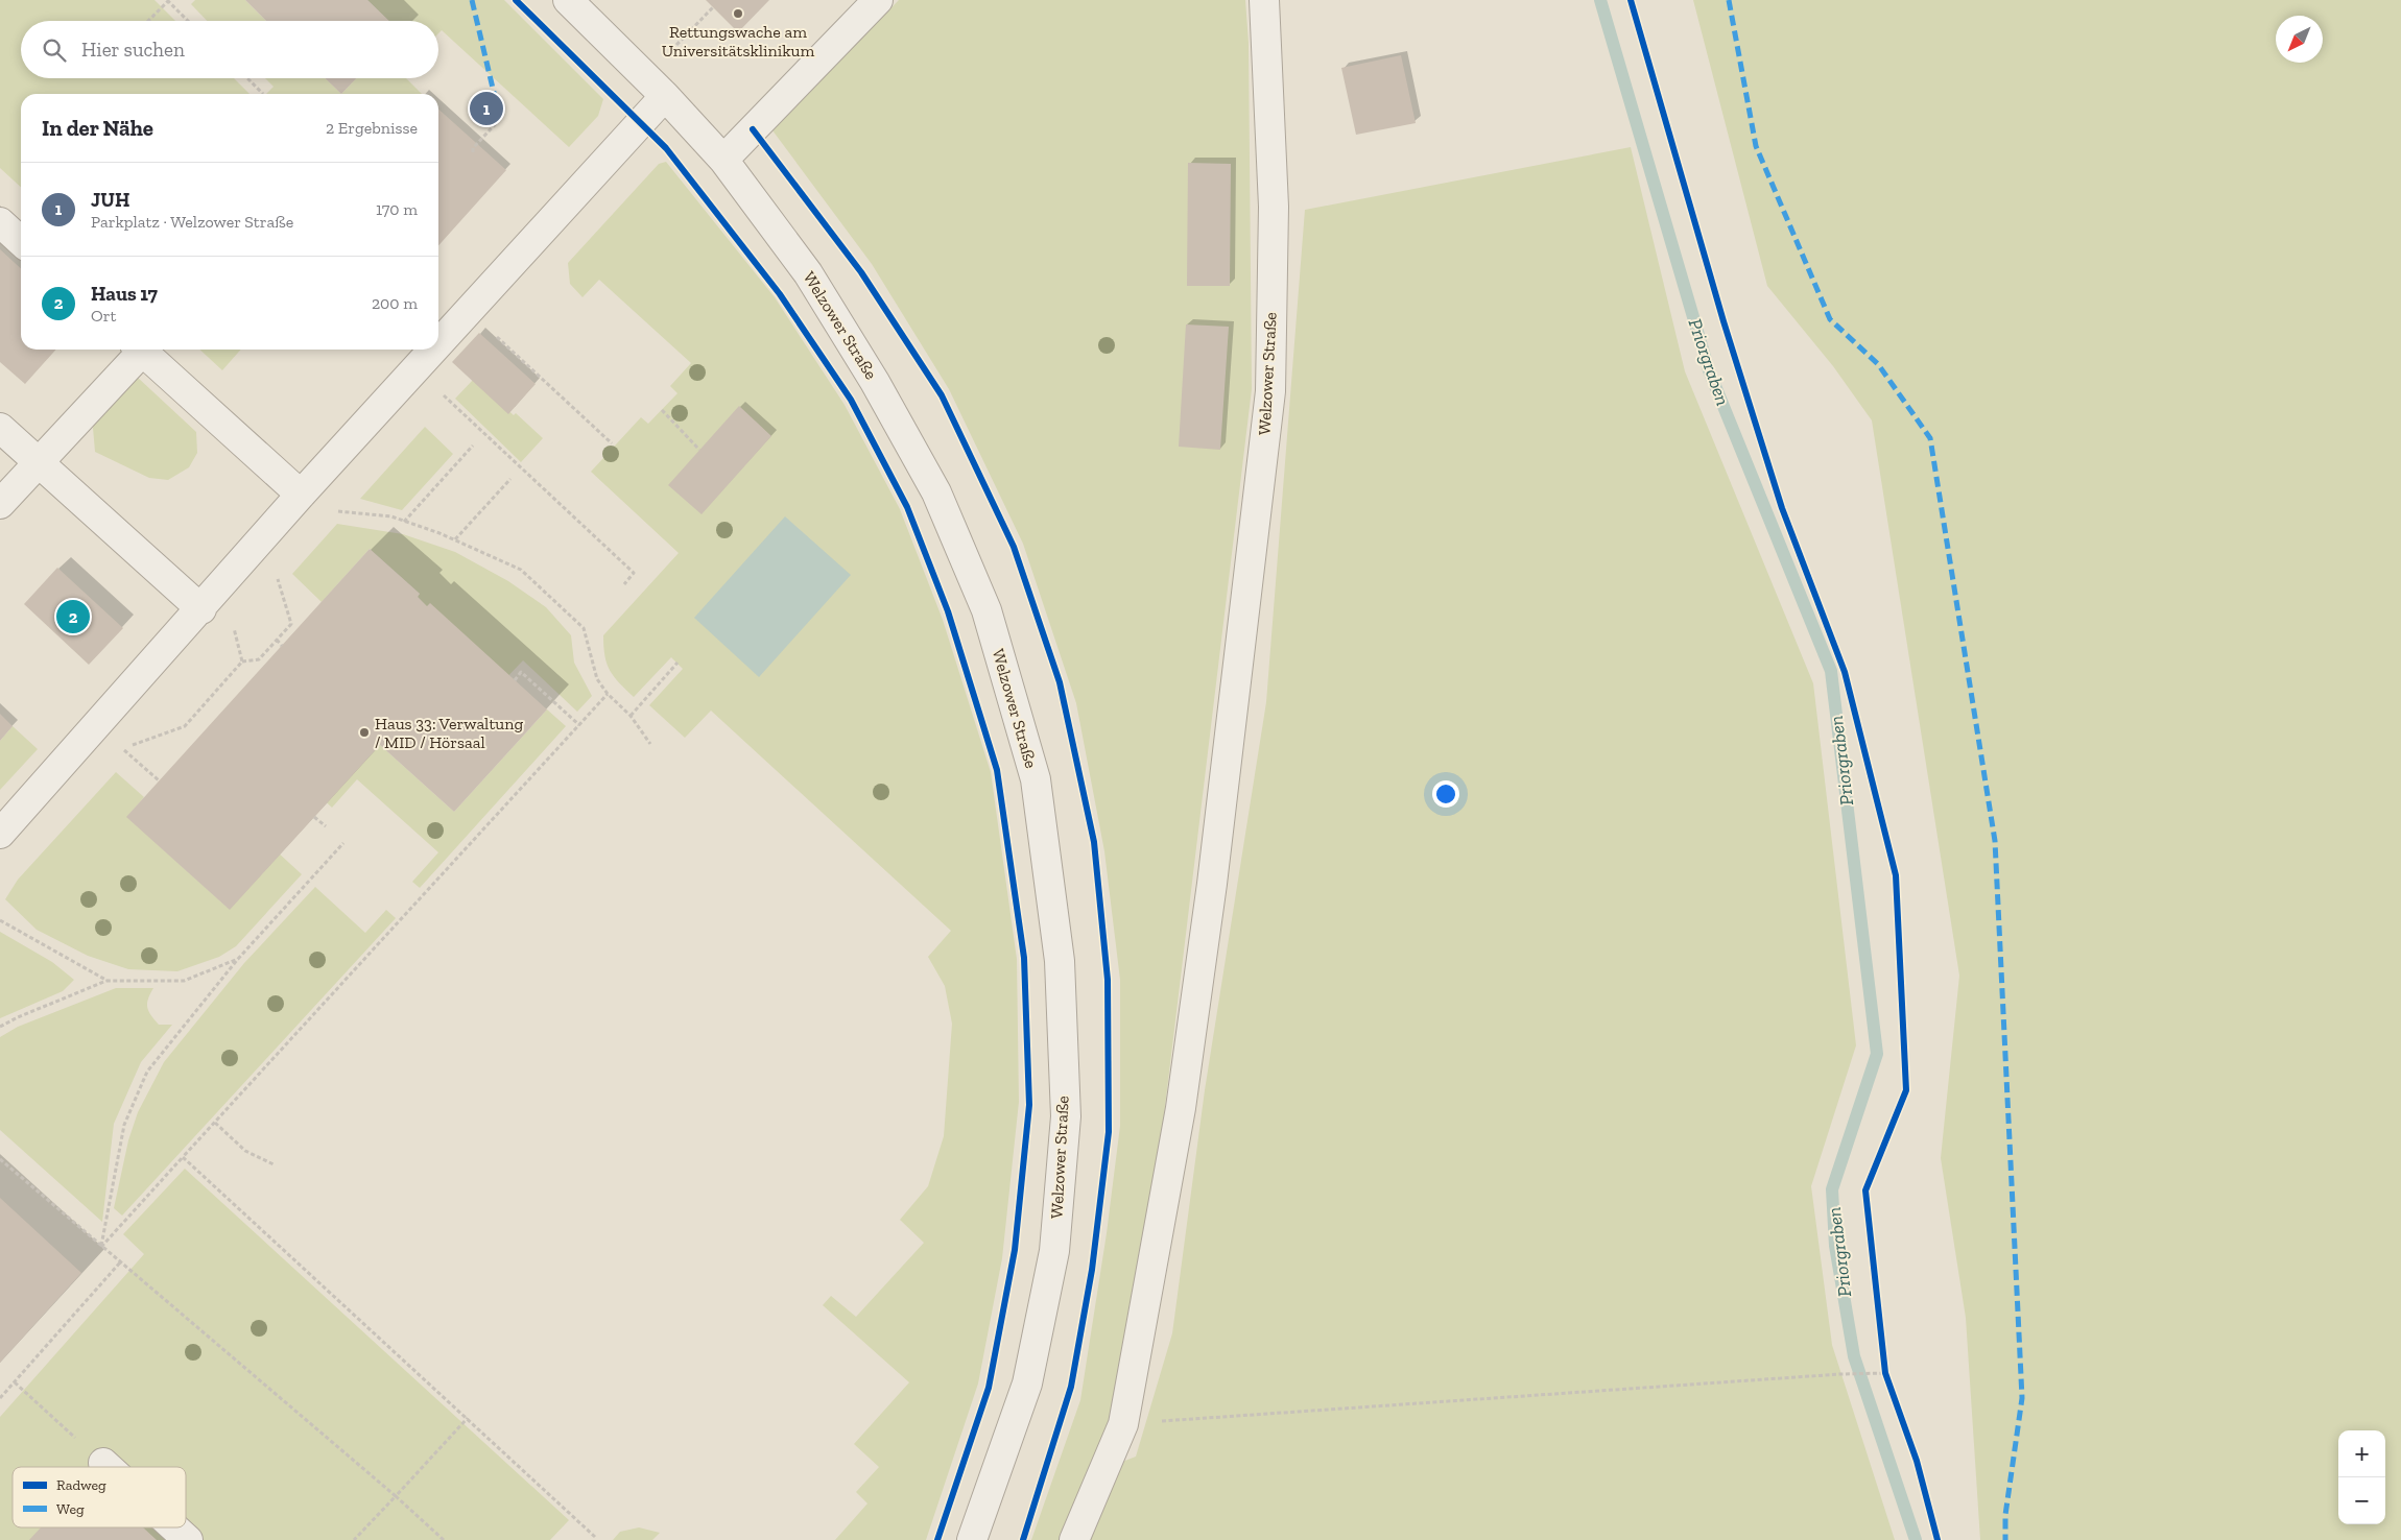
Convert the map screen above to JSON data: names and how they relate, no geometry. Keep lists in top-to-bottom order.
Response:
{
  "streets": {
    "street": ["Welzower Straße"]
  },
  "water": ["Priorgraben"],
  "places": ["Rettungswache am Universitätsklinikum", "Haus 33: Verwaltung / MID / Hörsaal"],
  "legend": ["Radweg", "Weg"],
  "north": "bottom left",
  "page": {
    "search": "Hier suchen",
    "pins": ["1", "2"],
    "heading": ["In der Nähe", "2 Ergebnisse"],
    "list": [
      {
        "mark": "1",
        "name": "JUH",
        "note": "Parkplatz · Welzower Straße",
        "value": "170 m"
      },
      {
        "mark": "2",
        "name": "Haus 17",
        "note": "Ort",
        "value": "200 m"
      }
    ],
    "map_buttons": ["+", "−"]
  }
}
